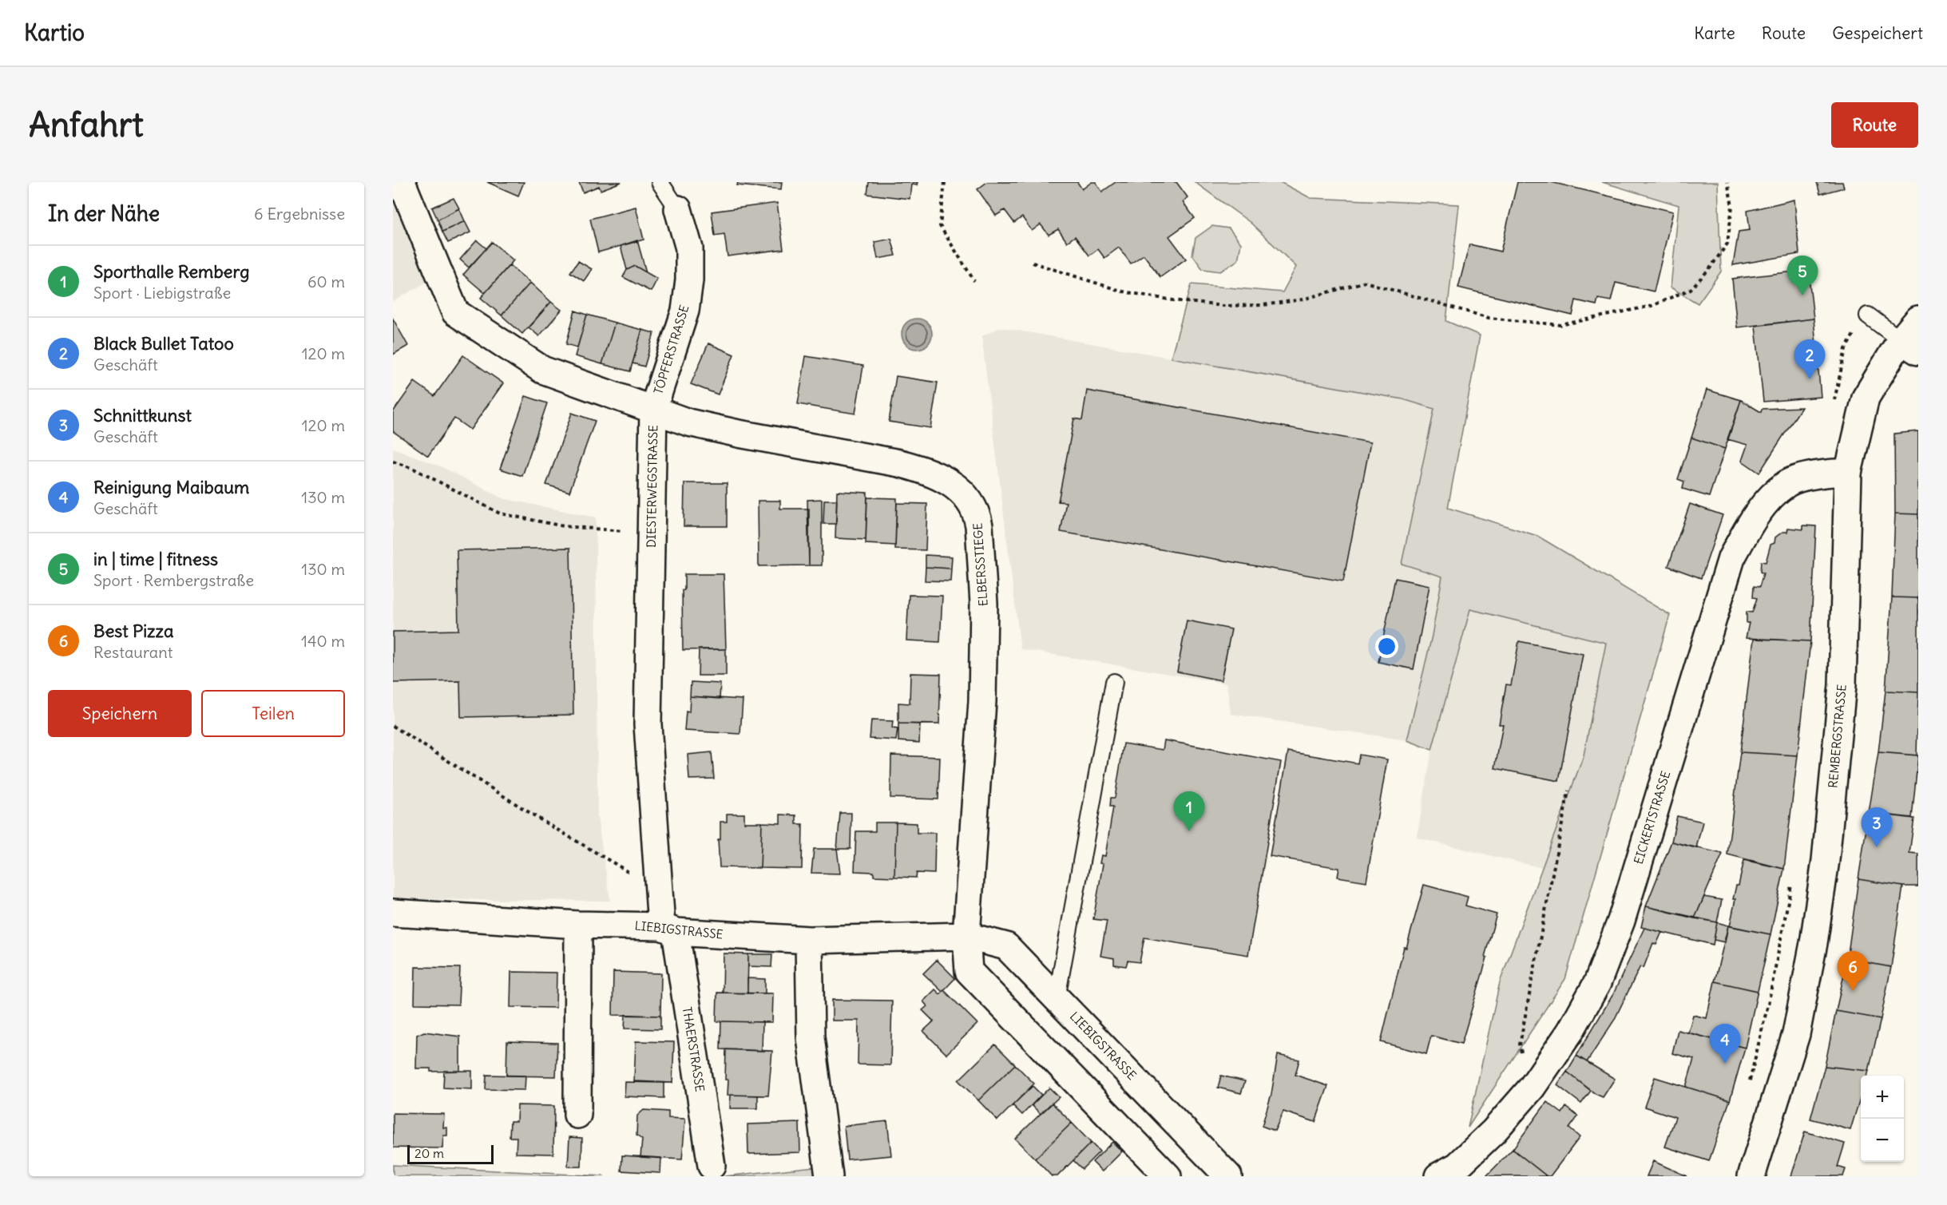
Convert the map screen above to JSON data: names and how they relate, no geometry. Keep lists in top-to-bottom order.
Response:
{
  "streets": {
    "street": [
      "TÖPFERSTRASSE",
      "DIESTERWEGSTRASSE",
      "ELBERSSTIEGE",
      "REMBERGSTRASSE",
      "EICKERTSTRASSE",
      "LIEBIGSTRASSE",
      "THAERSTRASSE"
    ]
  },
  "crossings": [
    ["TÖPFERSTRASSE", "DIESTERWEGSTRASSE"],
    ["TÖPFERSTRASSE", "ELBERSSTIEGE"],
    ["DIESTERWEGSTRASSE", "ELBERSSTIEGE"],
    ["DIESTERWEGSTRASSE", "LIEBIGSTRASSE"],
    ["DIESTERWEGSTRASSE", "THAERSTRASSE"],
    ["ELBERSSTIEGE", "LIEBIGSTRASSE"],
    ["REMBERGSTRASSE", "EICKERTSTRASSE"],
    ["LIEBIGSTRASSE", "THAERSTRASSE"]
  ],
  "scale_bar": "20 m",
  "page": {
    "header": "Kartio",
    "nav": ["Karte", "Route", "Gespeichert"],
    "buttons": [
      "Route",
      ["Speichern", "Teilen"]
    ],
    "title": "Anfahrt",
    "heading": ["In der Nähe", "6 Ergebnisse"],
    "list": [
      {
        "mark": "1",
        "name": "Sporthalle Remberg",
        "note": "Sport · Liebigstraße",
        "value": "60 m"
      },
      {
        "mark": "2",
        "name": "Black Bullet Tatoo",
        "note": "Geschäft",
        "value": "120 m"
      },
      {
        "mark": "3",
        "name": "Schnittkunst",
        "note": "Geschäft",
        "value": "120 m"
      },
      {
        "mark": "4",
        "name": "Reinigung Maibaum",
        "note": "Geschäft",
        "value": "130 m"
      },
      {
        "mark": "5",
        "name": "in | time | fitness",
        "note": "Sport · Rembergstraße",
        "value": "130 m"
      },
      {
        "mark": "6",
        "name": "Best Pizza",
        "note": "Restaurant",
        "value": "140 m"
      }
    ],
    "pins": [
      "5",
      "2",
      "1",
      "3",
      "6",
      "4"
    ],
    "map_buttons": ["+", "−"],
    "scale": "20 m"
  }
}
